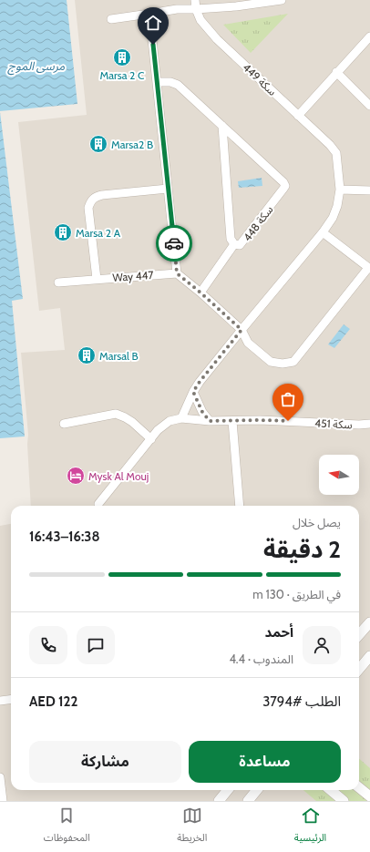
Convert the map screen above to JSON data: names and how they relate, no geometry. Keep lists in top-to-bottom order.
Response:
{
  "streets": {
    "street": [
      "سكة 449",
      "سكة 448",
      "Way 447",
      "سكة 451"
    ]
  },
  "crossings": [
    ["سكة 449", "سكة 451"]
  ],
  "water": ["مرسى الموج"],
  "places": {
    "building": [
      "Marsa 2 C",
      "Marsa2 B",
      "Marsa 2 A",
      "Marsal B"
    ],
    "hotel": ["Mysk Al Mouj"]
  },
  "north": "left",
  "page": {
    "heading": ["2 دقيقة", "يصل خلال", "16:38–16:43"],
    "panel": [
      "أحمد",
      "المندوب · 4.4",
      "الطلب #3794",
      "AED 122"
    ],
    "bar": "في الطريق · 130 m",
    "buttons": ["مساعدة", "مشاركة"],
    "tabs": ["الرئيسية", "الخريطة", "المحفوظات"]
  }
}
